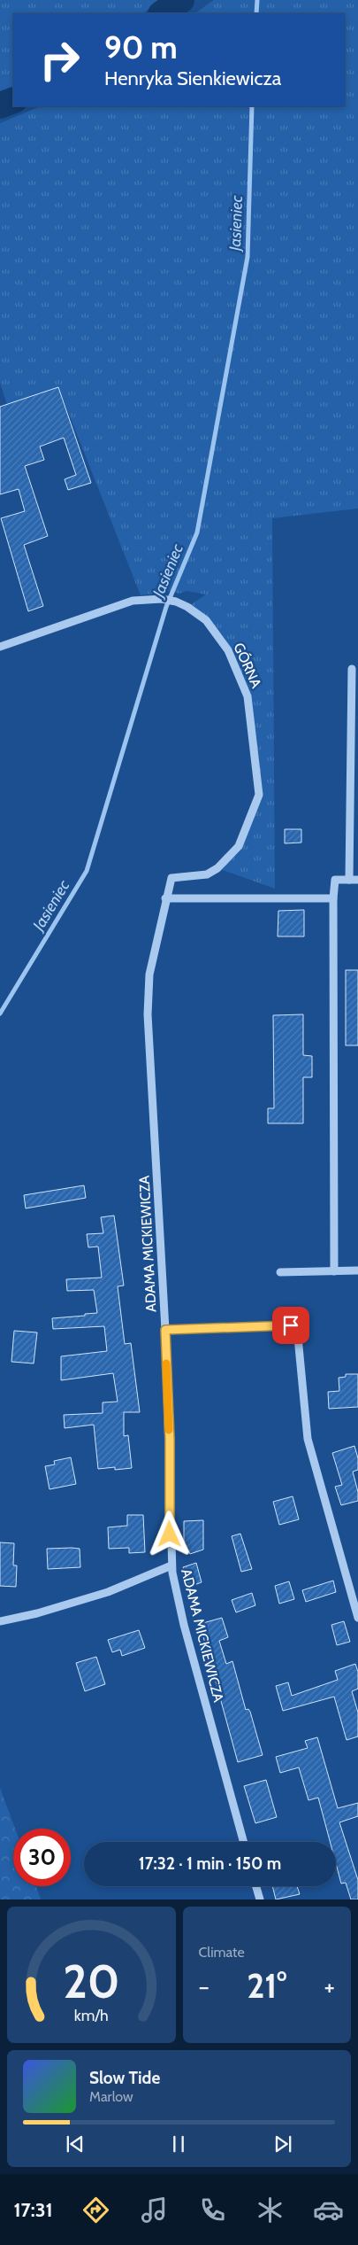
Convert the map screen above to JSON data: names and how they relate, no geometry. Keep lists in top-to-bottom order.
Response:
{
  "streets": {
    "street": ["GÓRNA", "ADAMA MICKIEWICZA"]
  },
  "crossings": [
    ["GÓRNA", "ADAMA MICKIEWICZA"]
  ],
  "water": ["Jasieniec"],
  "page": {
    "turn": ["90 m", "Henryka Sienkiewicza"],
    "limit": "30",
    "trip": "17:32 · 1 min · 150 m",
    "tile": "Climate",
    "heat": ["−", "21°", "+"],
    "song": ["Slow Tide", "Marlow"],
    "tabs": "17:31",
    "gauge": ["20", "km/h"]
  }
}
